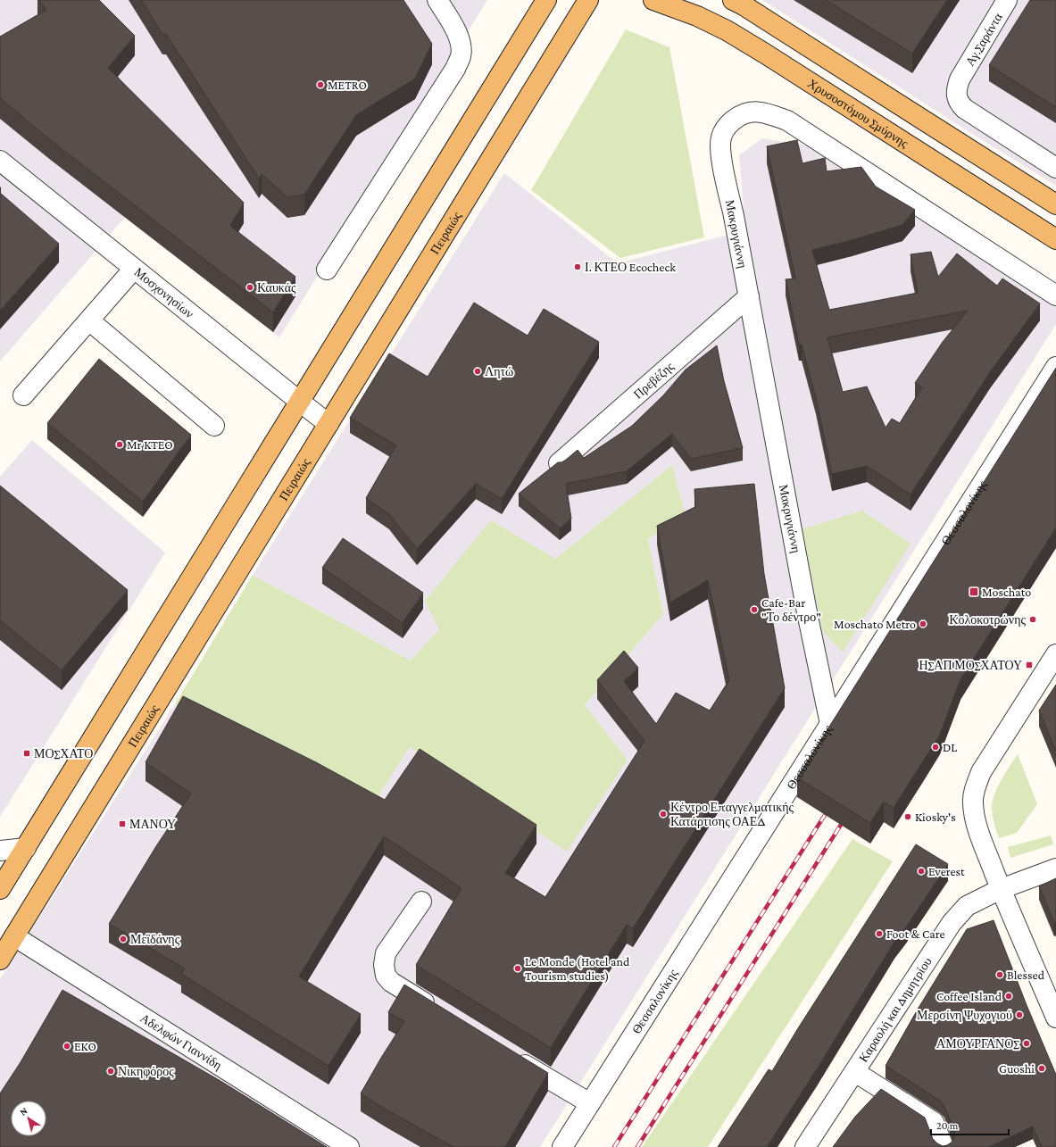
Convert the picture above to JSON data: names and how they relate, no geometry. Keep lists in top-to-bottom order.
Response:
{
  "streets": {
    "main road": ["Χρυσοστόμου Σμύρνης", "Πειραιώς"],
    "street": [
      "Αγ.Σαράντα",
      "Μακρυγιάννη",
      "Μοσχονησίων",
      "Πρεβέζης",
      "Θεσσαλονίκης",
      "Καραολή και Δημητρίου",
      "Αδελφών Γιαννίδη"
    ]
  },
  "crossings": [
    ["Πειραιώς", "Μοσχονησίων"],
    ["Πειραιώς", "Αδελφών Γιαννίδη"],
    ["Μακρυγιάννη", "Πρεβέζης"],
    ["Μακρυγιάννη", "Θεσσαλονίκης"]
  ],
  "places": {
    "other": [
      "METRO",
      "Ι. ΚΤΕΟ Ecocheck",
      "Καυκάς",
      "Λητώ",
      "Mr KTEO",
      "Cafe-Bar \"Το δέντρο\"",
      "Κολοκοτρώνης",
      "Moschato Metro",
      "DL",
      "Κέντρο Επαγγελματικής Κατάρτισης ΟΑΕΔ",
      "Kiosky's",
      "Everest",
      "Foot & Care",
      "Μεϊδάνης",
      "Le Monde (Hotel and Tourism studies)",
      "Blessed",
      "Coffee Island",
      "Μερσίνη Ψυχογιού",
      "ΑΜΟΥΡΓΑΝΟΣ",
      "EKO",
      "Guoshi",
      "Νικηφόρος"
    ],
    "transit": [
      "Moschato",
      "ΗΣΑΠ ΜΟΣΧΑΤΟΥ",
      "ΜΟΣΧΑΤΟ",
      "ΜΑΝΟΥ"
    ]
  },
  "scale_bar": "20 m",
  "north": "top left"
}
